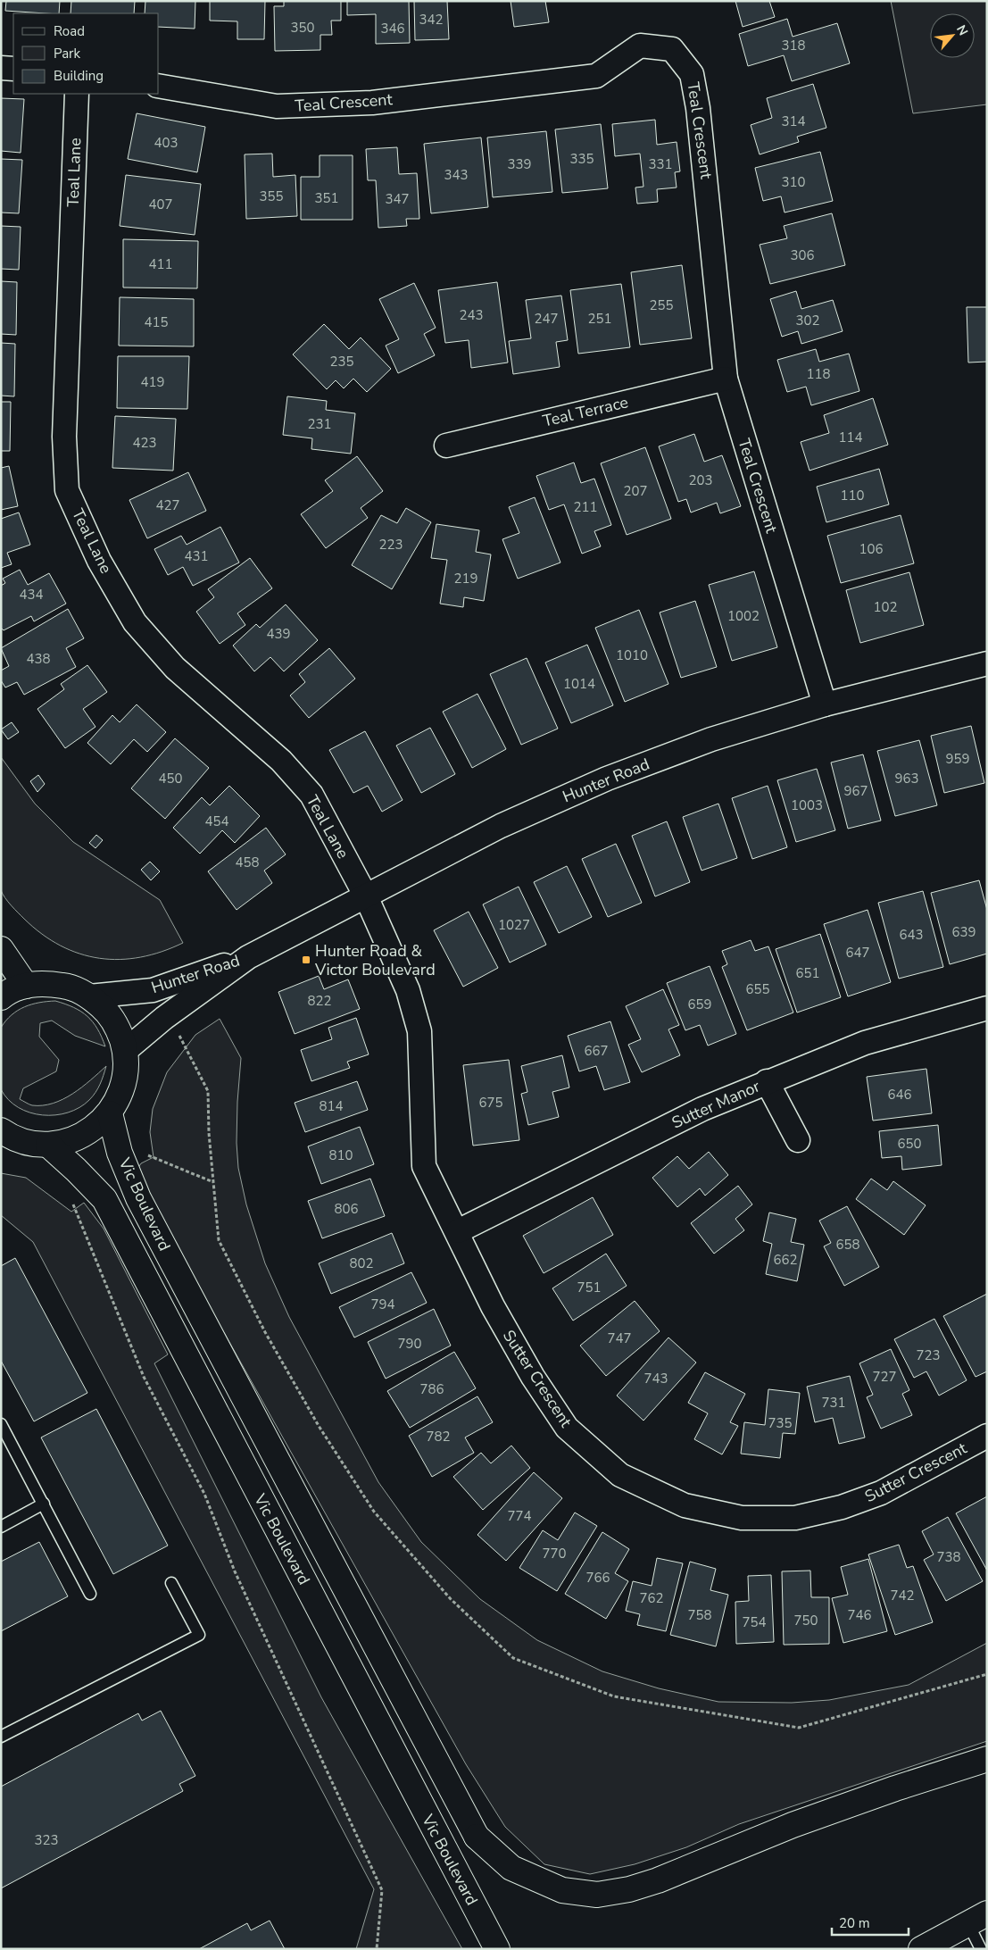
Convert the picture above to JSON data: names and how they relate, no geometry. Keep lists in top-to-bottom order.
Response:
{
  "streets": {
    "main road": ["Vic Boulevard"],
    "street": [
      "Teal Crescent",
      "Teal Lane",
      "Teal Terrace",
      "Hunter Road",
      "Sutter Manor",
      "Sutter Crescent"
    ]
  },
  "crossings": [
    ["Teal Crescent", "Teal Terrace"],
    ["Teal Crescent", "Hunter Road"],
    ["Teal Lane", "Hunter Road"],
    ["Teal Lane", "Sutter Crescent"],
    ["Hunter Road", "Sutter Crescent"],
    ["Sutter Manor", "Sutter Crescent"]
  ],
  "places": {
    "transit": ["Hunter Road & Victor Boulevard"]
  },
  "house_numbers": [
    "342",
    "350",
    "346",
    "318",
    "314",
    "403",
    "335",
    "339",
    "331",
    "343",
    "310",
    "355",
    "351",
    "347",
    "407",
    "306",
    "411",
    "255",
    "243",
    "247",
    "251",
    "302",
    "415",
    "235",
    "118",
    "419",
    "231",
    "114",
    "423",
    "203",
    "207",
    "110",
    "427",
    "211",
    "223",
    "106",
    "431",
    "219",
    "434",
    "102",
    "1002",
    "439",
    "1010",
    "438",
    "1014",
    "959",
    "450",
    "963",
    "967",
    "1003",
    "454",
    "458",
    "1027",
    "639",
    "643",
    "647",
    "651",
    "655",
    "822",
    "659",
    "667",
    "646",
    "675",
    "814",
    "650",
    "810",
    "806",
    "658",
    "662",
    "802",
    "751",
    "794",
    "747",
    "790",
    "723",
    "727",
    "743",
    "786",
    "731",
    "735",
    "782",
    "774",
    "770",
    "738",
    "766",
    "742",
    "762",
    "758",
    "746",
    "750",
    "754",
    "323"
  ],
  "legend": ["Road", "Park", "Building"],
  "scale_bar": "20 m",
  "north": "top right"
}
